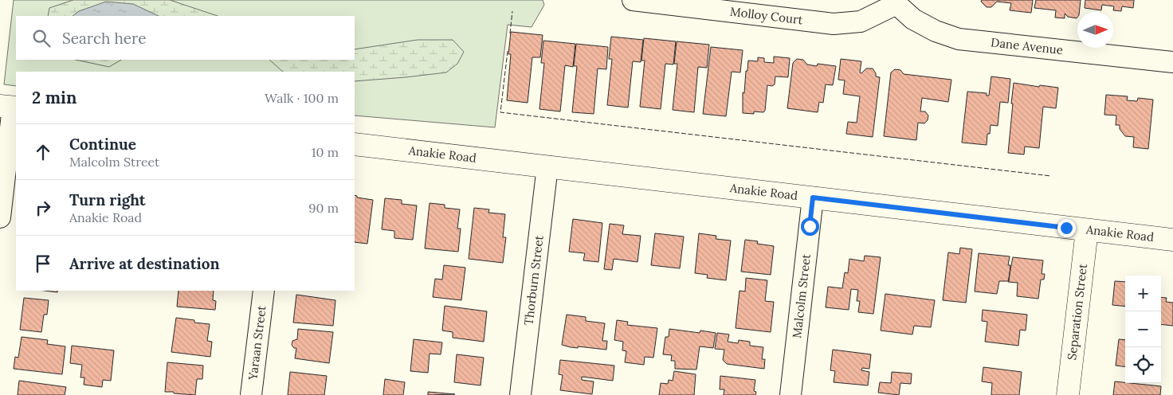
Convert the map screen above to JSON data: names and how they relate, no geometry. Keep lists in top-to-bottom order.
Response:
{
  "streets": {
    "main road": ["Anakie Road", "Separation Street"],
    "street": [
      "Molloy Court",
      "Dane Avenue",
      "Thorburn Street",
      "Malcolm Street",
      "Yaraan Street"
    ]
  },
  "crossings": [
    ["Molloy Court", "Dane Avenue"],
    ["Anakie Road", "Thorburn Street"],
    ["Anakie Road", "Malcolm Street"],
    ["Anakie Road", "Separation Street"]
  ],
  "north": "right",
  "page": {
    "search": "Search here",
    "heading": ["2 min", "Walk · 100 m"],
    "list": [
      ["Continue", "Malcolm Street", "10 m"],
      ["Turn right", "Anakie Road", "90 m"],
      "Arrive at destination"
    ],
    "map_buttons": ["+", "−"]
  }
}
